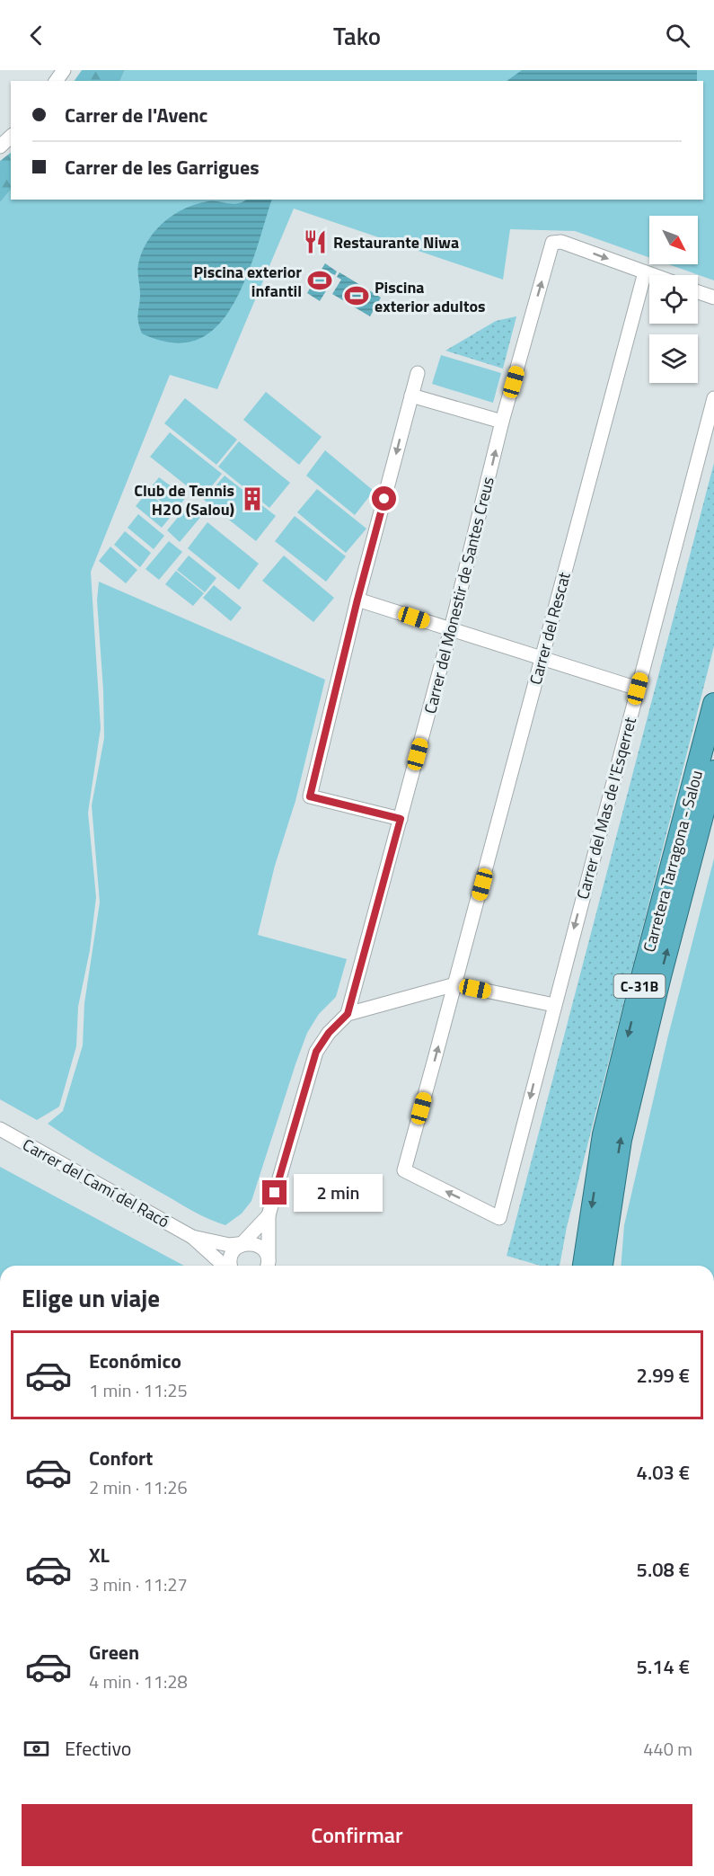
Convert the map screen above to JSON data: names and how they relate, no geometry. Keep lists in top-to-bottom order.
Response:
{
  "streets": {
    "highway": ["Carretera Tarragona - Salou", "C-31B"],
    "street": [
      "Carrer del Monestir de Santes Creus",
      "Carrer del Rescat",
      "Carrer del Mas de l'Esqerret",
      "Carrer del Camí del Racó"
    ]
  },
  "crossings": [
    ["Carrer del Monestir de Santes Creus", "Carrer del Rescat"],
    ["Carrer del Rescat", "Carrer del Mas de l'Esqerret"]
  ],
  "one_way": ["Carrer del Mas de l'Esqerret"],
  "places": {
    "restaurant": ["Restaurante Niwa"],
    "sports": ["Piscina exterior infantil", "Piscina exterior adultos"],
    "building": ["Club de Tennis H2O (Salou)"]
  },
  "north": "bottom right",
  "page": {
    "header": "Tako",
    "banner": ["Carrer de l'Avenc", "Carrer de les Garrigues"],
    "bubble": "2 min",
    "heading": "Elige un viaje",
    "list": [
      {
        "name": "Económico",
        "note": "1 min · 11:25",
        "value": "2.99 €"
      },
      {
        "name": "Confort",
        "note": "2 min · 11:26",
        "value": "4.03 €"
      },
      {
        "name": "XL",
        "note": "3 min · 11:27",
        "value": "5.08 €"
      },
      {
        "name": "Green",
        "note": "4 min · 11:28",
        "value": "5.14 €"
      }
    ],
    "pay": ["Efectivo", "440 m"],
    "buttons": "Confirmar"
  }
}
